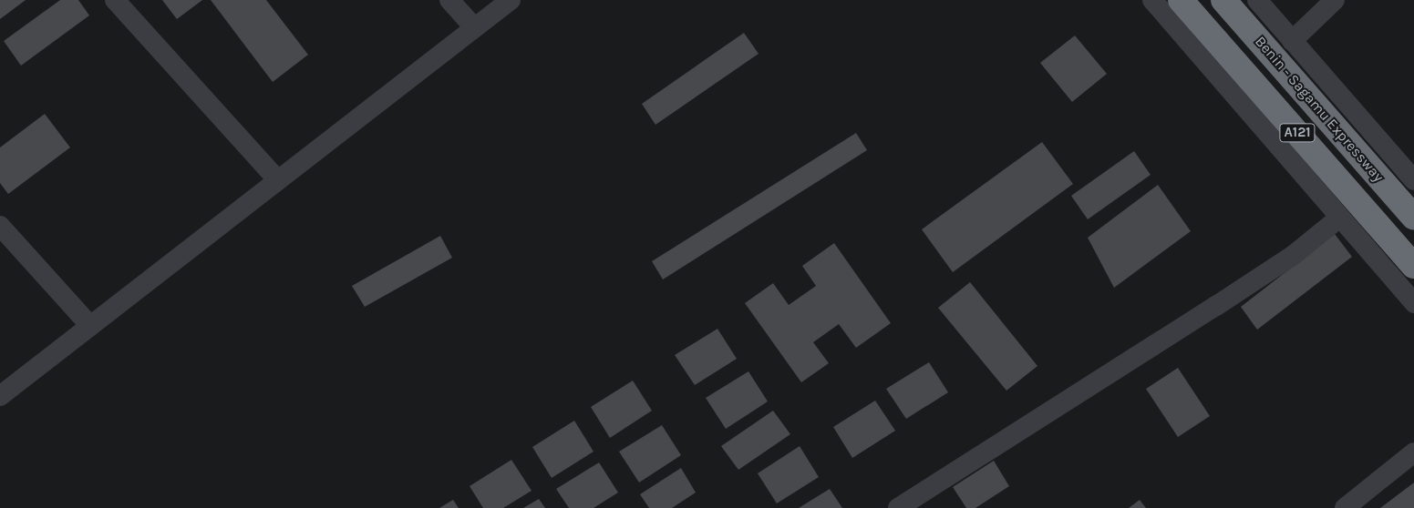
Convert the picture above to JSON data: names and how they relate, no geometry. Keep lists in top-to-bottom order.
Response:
{
  "streets": {
    "highway": ["Benin - Sagamu Expressway", "A121"]
  }
}
